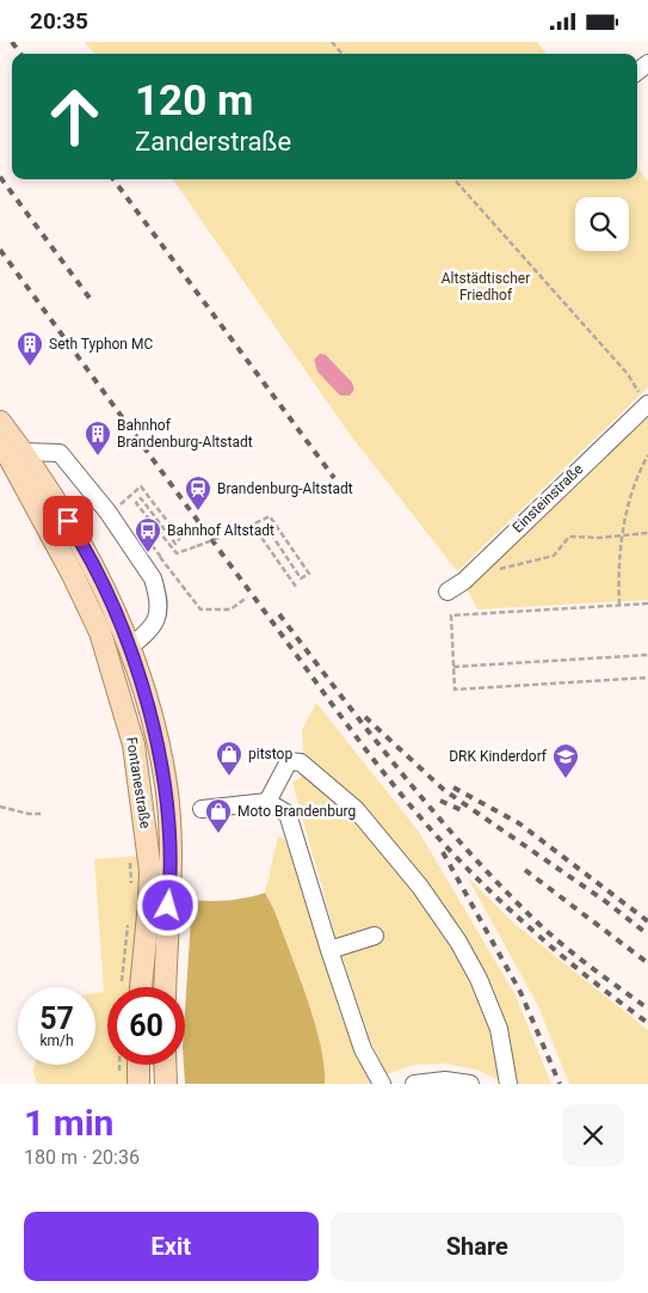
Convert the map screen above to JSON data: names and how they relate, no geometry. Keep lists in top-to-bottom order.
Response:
{
  "streets": {
    "main road": ["Fontanestraße"],
    "street": ["Einsteinstraße"]
  },
  "parks": ["Altstädtischer Friedhof"],
  "places": {
    "building": ["Seth Typhon MC", "Bahnhof Brandenburg-Altstadt"],
    "station": ["Brandenburg-Altstadt"],
    "bus stop": ["Bahnhof Altstadt"],
    "shop": ["pitstop", "Moto Brandenburg"],
    "school or university": ["DRK Kinderdorf"]
  },
  "page": {
    "status": "20:35",
    "turn": ["120 m", "Zanderstraße"],
    "speed": "57 km/h",
    "limit": "60",
    "heading": ["1 min", "180 m · 20:36"],
    "buttons": ["Exit", "Share"]
  }
}
